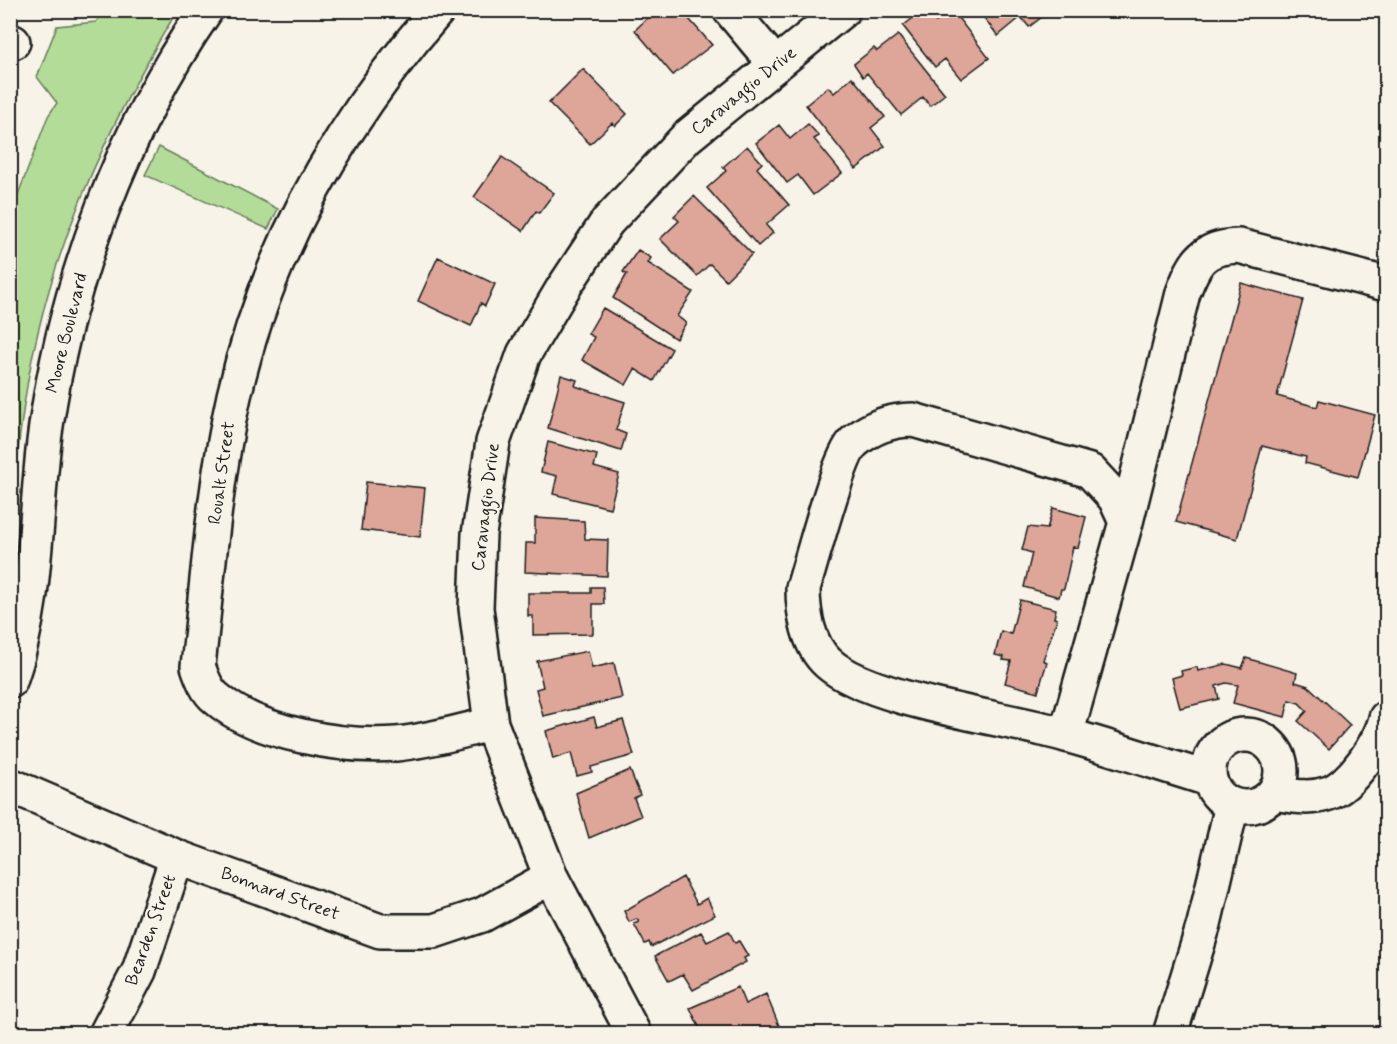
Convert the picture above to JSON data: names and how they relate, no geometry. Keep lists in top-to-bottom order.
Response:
{
  "streets": {
    "street": [
      "Caravaggio Drive",
      "Moore Boulevard",
      "Roualt Street",
      "Bonnard Street",
      "Bearden Street"
    ]
  },
  "crossings": [
    ["Caravaggio Drive", "Roualt Street"],
    ["Caravaggio Drive", "Bonnard Street"],
    ["Bonnard Street", "Bearden Street"]
  ]
}
